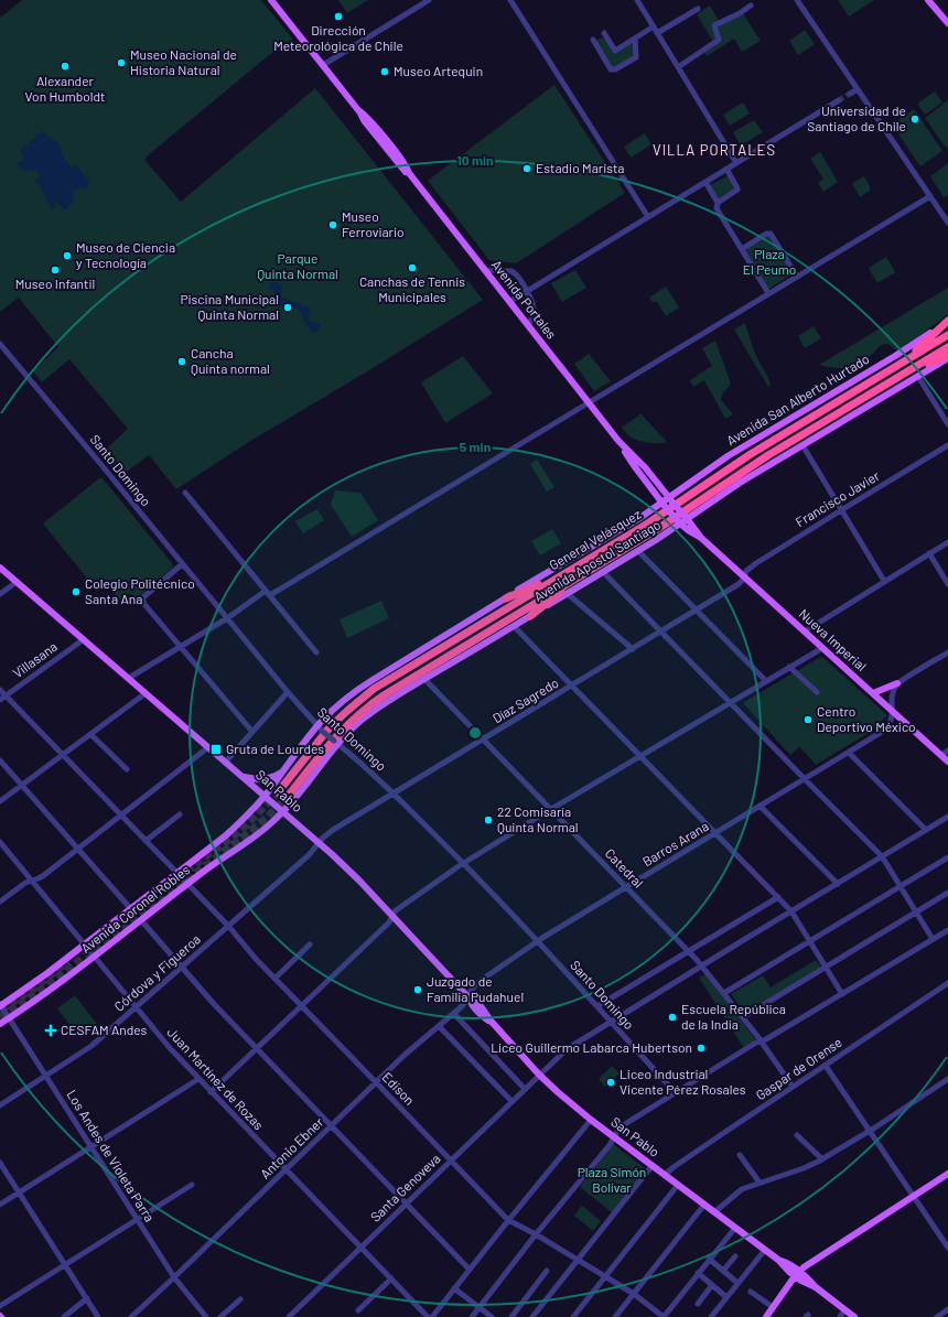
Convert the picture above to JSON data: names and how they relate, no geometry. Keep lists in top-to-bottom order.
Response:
{
  "streets": {
    "highway": ["General Velásquez"],
    "main road": [
      "Avenida Portales",
      "Avenida San Alberto Hurtado",
      "Avenida Apostol Santiago",
      "Nueva Imperial",
      "San Pablo",
      "Avenida Coronel Robles"
    ],
    "street": [
      "Santo Domingo",
      "Francisco Javier",
      "Villasana",
      "Díaz Sagredo",
      "Barros Arana",
      "Catedral",
      "Córdova y Figueroa",
      "Gaspar de Orense",
      "Juan Martínez de Rozas",
      "Edison",
      "Antonio Ebner",
      "Los Andes de Violeta Parra",
      "Santa Genoveva"
    ]
  },
  "crossings": [
    ["Avenida Portales", "Avenida San Alberto Hurtado"],
    ["Avenida Portales", "Avenida Apostol Santiago"],
    ["Avenida Portales", "Nueva Imperial"],
    ["Avenida San Alberto Hurtado", "Avenida Apostol Santiago"],
    ["Avenida San Alberto Hurtado", "Nueva Imperial"],
    ["Santo Domingo", "Avenida Apostol Santiago"],
    ["Santo Domingo", "Díaz Sagredo"],
    ["Santo Domingo", "Barros Arana"],
    ["Santo Domingo", "Santa Genoveva"],
    ["Francisco Javier", "Nueva Imperial"],
    ["Francisco Javier", "Díaz Sagredo"],
    ["Avenida Apostol Santiago", "Nueva Imperial"],
    ["Avenida Apostol Santiago", "San Pablo"],
    ["Avenida Apostol Santiago", "Catedral"],
    ["Avenida Apostol Santiago", "Avenida Coronel Robles"],
    ["Nueva Imperial", "Díaz Sagredo"],
    ["Nueva Imperial", "Barros Arana"],
    ["Villasana", "San Pablo"],
    ["Villasana", "Edison"],
    ["Díaz Sagredo", "San Pablo"],
    ["Díaz Sagredo", "Catedral"],
    ["Díaz Sagredo", "Córdova y Figueroa"],
    ["San Pablo", "Barros Arana"],
    ["San Pablo", "Avenida Coronel Robles"],
    ["San Pablo", "Córdova y Figueroa"],
    ["San Pablo", "Gaspar de Orense"],
    ["San Pablo", "Antonio Ebner"],
    ["San Pablo", "Santa Genoveva"],
    ["Barros Arana", "Catedral"],
    ["Barros Arana", "Antonio Ebner"],
    ["Catedral", "Gaspar de Orense"],
    ["Catedral", "Santa Genoveva"],
    ["Avenida Coronel Robles", "Juan Martínez de Rozas"],
    ["Avenida Coronel Robles", "Edison"],
    ["Avenida Coronel Robles", "Los Andes de Violeta Parra"],
    ["Córdova y Figueroa", "Juan Martínez de Rozas"],
    ["Córdova y Figueroa", "Edison"],
    ["Córdova y Figueroa", "Los Andes de Violeta Parra"],
    ["Juan Martínez de Rozas", "Antonio Ebner"],
    ["Juan Martínez de Rozas", "Santa Genoveva"],
    ["Edison", "Antonio Ebner"],
    ["Edison", "Santa Genoveva"],
    ["Antonio Ebner", "Los Andes de Violeta Parra"]
  ],
  "districts": ["VILLA PORTALES"],
  "parks": ["Plaza El Peumo", "Parque Quinta Normal", "Plaza Simón Bolívar"],
  "places": {
    "other": [
      "Dirección Meteorológica de Chile",
      "Museo Nacional de Historia Natural",
      "Alexander Von Humboldt",
      "Museo Artequin",
      "Universidad de Santiago de Chile",
      "Estadio Marista",
      "Museo Ferroviario",
      "Museo de Ciencia y Tecnología",
      "Canchas de Tennis Municipales",
      "Museo Infantil",
      "Piscina Municipal Quinta Normal",
      "Cancha Quinta normal",
      "Colegio Politécnico Santa Ana",
      "Centro Deportivo México",
      "22 Comisaría Quinta Normal",
      "Juzgado de Familia Pudahuel",
      "Escuela República de la India",
      "Liceo Guillermo Labarca Hubertson",
      "Liceo Industrial Vicente Pérez Rosales"
    ],
    "transit": ["Gruta de Lourdes"],
    "health": ["CESFAM Andes"]
  },
  "rings": ["10 min", "5 min"]
}
